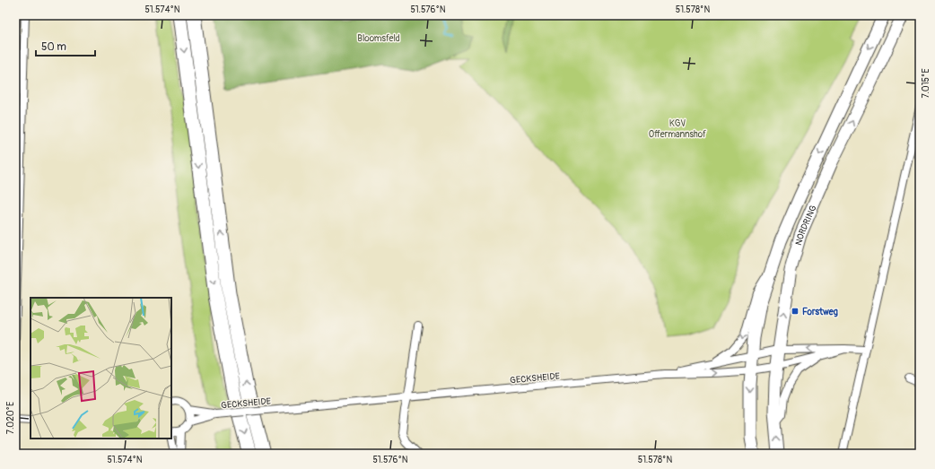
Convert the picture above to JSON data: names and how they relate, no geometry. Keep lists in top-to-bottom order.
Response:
{
  "streets": {
    "main road": ["NORDRING"],
    "street": ["GECKSHEIDE"]
  },
  "crossings": [
    ["NORDRING", "GECKSHEIDE"]
  ],
  "parks": ["Bloomsfeld", "KGV Offermannshof"],
  "places": {
    "transit": ["Forstweg"]
  },
  "scale_bar": "50 m",
  "coordinates": [
    "51.574°N",
    "51.576°N",
    "51.578°N",
    "7.015°E",
    "7.020°E"
  ]
}
